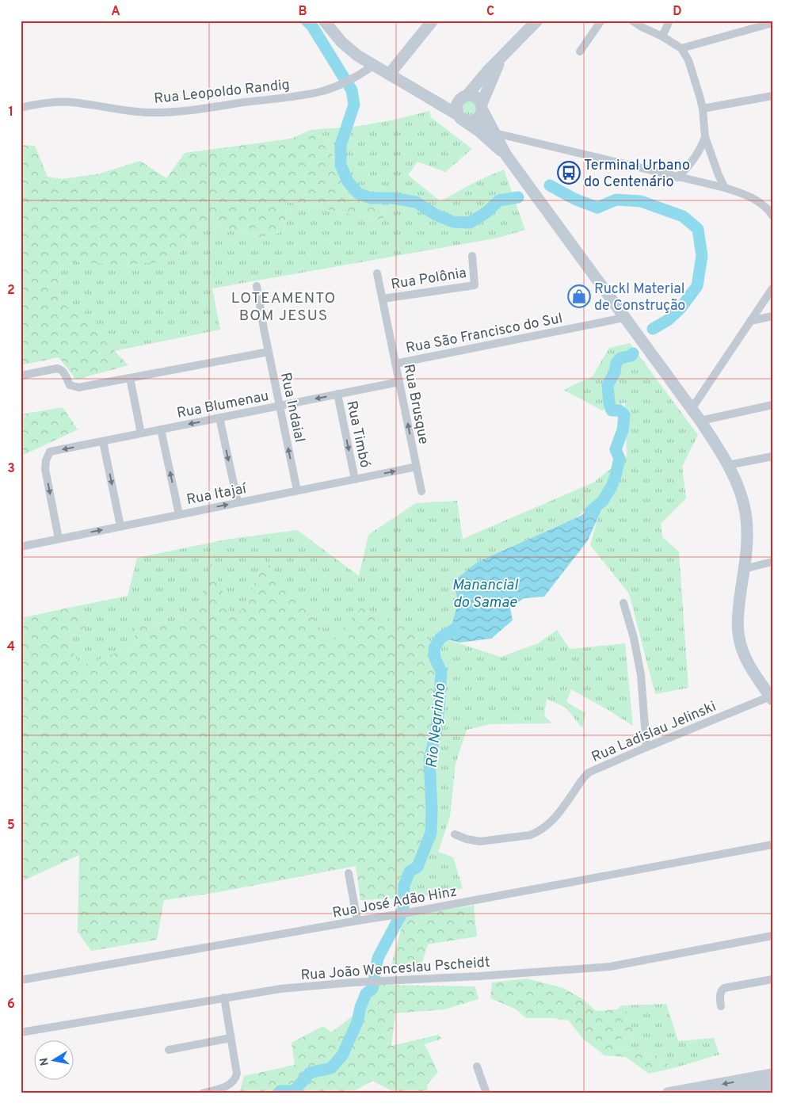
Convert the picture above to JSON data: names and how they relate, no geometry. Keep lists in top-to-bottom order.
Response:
{
  "streets": {
    "street": [
      "Rua Leopoldo Randig",
      "Rua Polônia",
      "Rua São Francisco do Sul",
      "Rua Blumenau",
      "Rua Brusque",
      "Rua Indaial",
      "Rua Timbó",
      "Rua Itajaí",
      "Rua Ladislau Jelinski",
      "Rua José Adão Hinz",
      "Rua João Wenceslau Pscheidt"
    ]
  },
  "crossings": [
    ["Rua Polônia", "Rua Brusque"],
    ["Rua São Francisco do Sul", "Rua Brusque"],
    ["Rua Blumenau", "Rua Brusque"],
    ["Rua Blumenau", "Rua Indaial"],
    ["Rua Blumenau", "Rua Timbó"],
    ["Rua Blumenau", "Rua Itajaí"],
    ["Rua Brusque", "Rua Itajaí"],
    ["Rua Indaial", "Rua Itajaí"],
    ["Rua Timbó", "Rua Itajaí"]
  ],
  "one_way": ["Rua Brusque", "Rua Timbó", "Rua Itajaí"],
  "districts": ["LOTEAMENTO BOM JESUS"],
  "water": ["Manancial do Samae", "Rio Negrinho"],
  "places": {
    "bus stop": ["Terminal Urbano do Centenário"],
    "shop": ["Ruckl Material de Construção"]
  },
  "north": "left",
  "grid": {
    "columns": [
      "A",
      "B",
      "C",
      "D"
    ],
    "rows": [
      "1",
      "2",
      "3",
      "4",
      "5",
      "6"
    ]
  }
}
